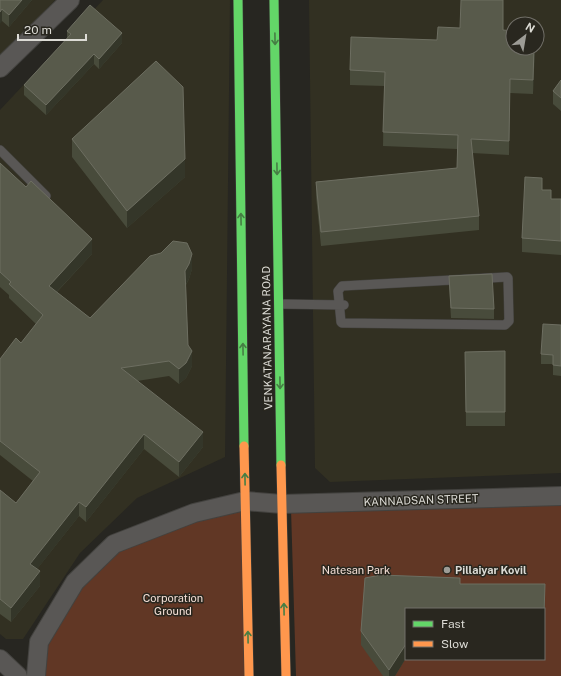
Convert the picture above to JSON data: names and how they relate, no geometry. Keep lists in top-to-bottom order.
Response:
{
  "streets": {
    "main road": ["VENKATANARAYANA ROAD"],
    "street": ["KANNADSAN STREET"]
  },
  "crossings": [
    ["VENKATANARAYANA ROAD", "KANNADSAN STREET"]
  ],
  "parks": ["Natesan Park", "Corporation Ground"],
  "places": ["Pillaiyar Kovil"],
  "legend": ["Fast", "Slow"],
  "scale_bar": "20 m",
  "north": "top right"
}
